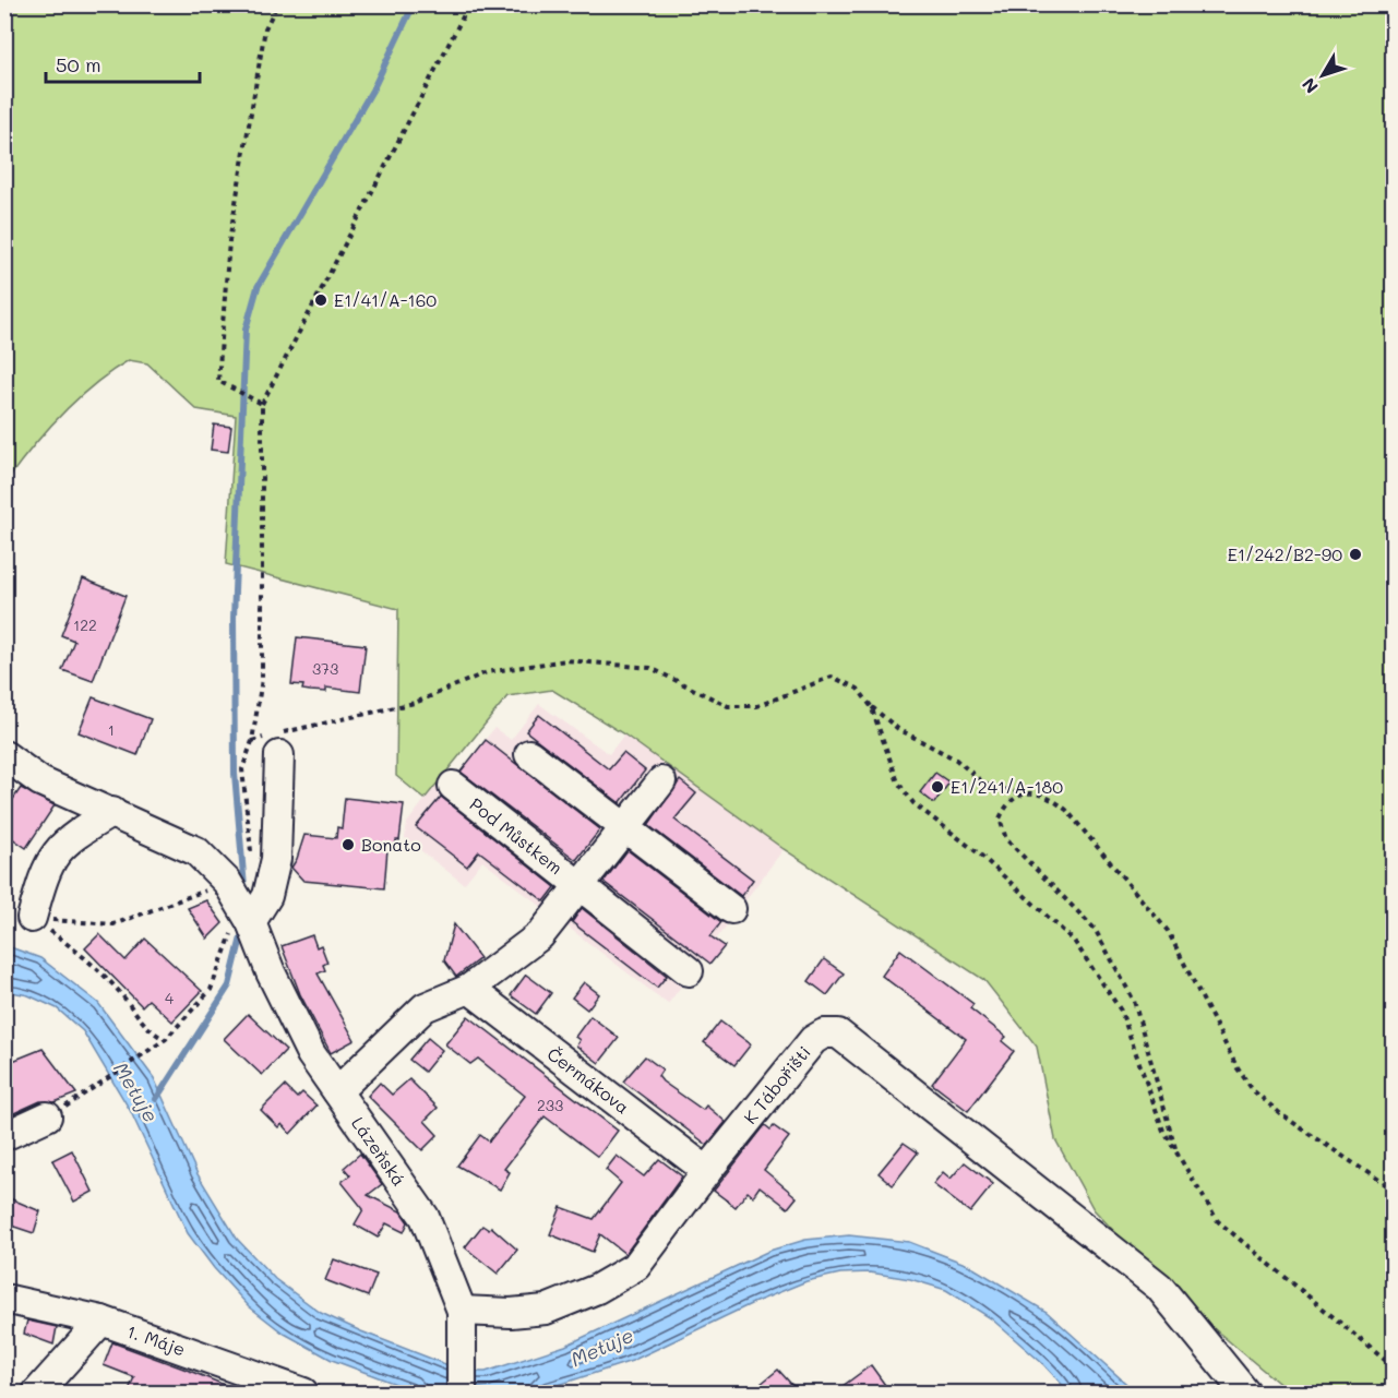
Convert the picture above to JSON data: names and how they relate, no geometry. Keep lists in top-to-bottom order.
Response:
{
  "streets": {
    "street": [
      "Pod Můstkem",
      "Čermákova",
      "K Tábořišti",
      "Lázeňská",
      "1. Máje"
    ]
  },
  "crossings": [
    ["Pod Můstkem", "Čermákova"],
    ["Pod Můstkem", "Lázeňská"],
    ["Čermákova", "K Tábořišti"],
    ["K Tábořišti", "Lázeňská"]
  ],
  "water": ["Metuje"],
  "places": [
    "E1/41/A-160",
    "E1/242/B2-90",
    "E1/241/A-180",
    "Bonato"
  ],
  "house_numbers": [
    "122",
    "373",
    "1",
    "4",
    "233"
  ],
  "scale_bar": "50 m",
  "north": "bottom left"
}
